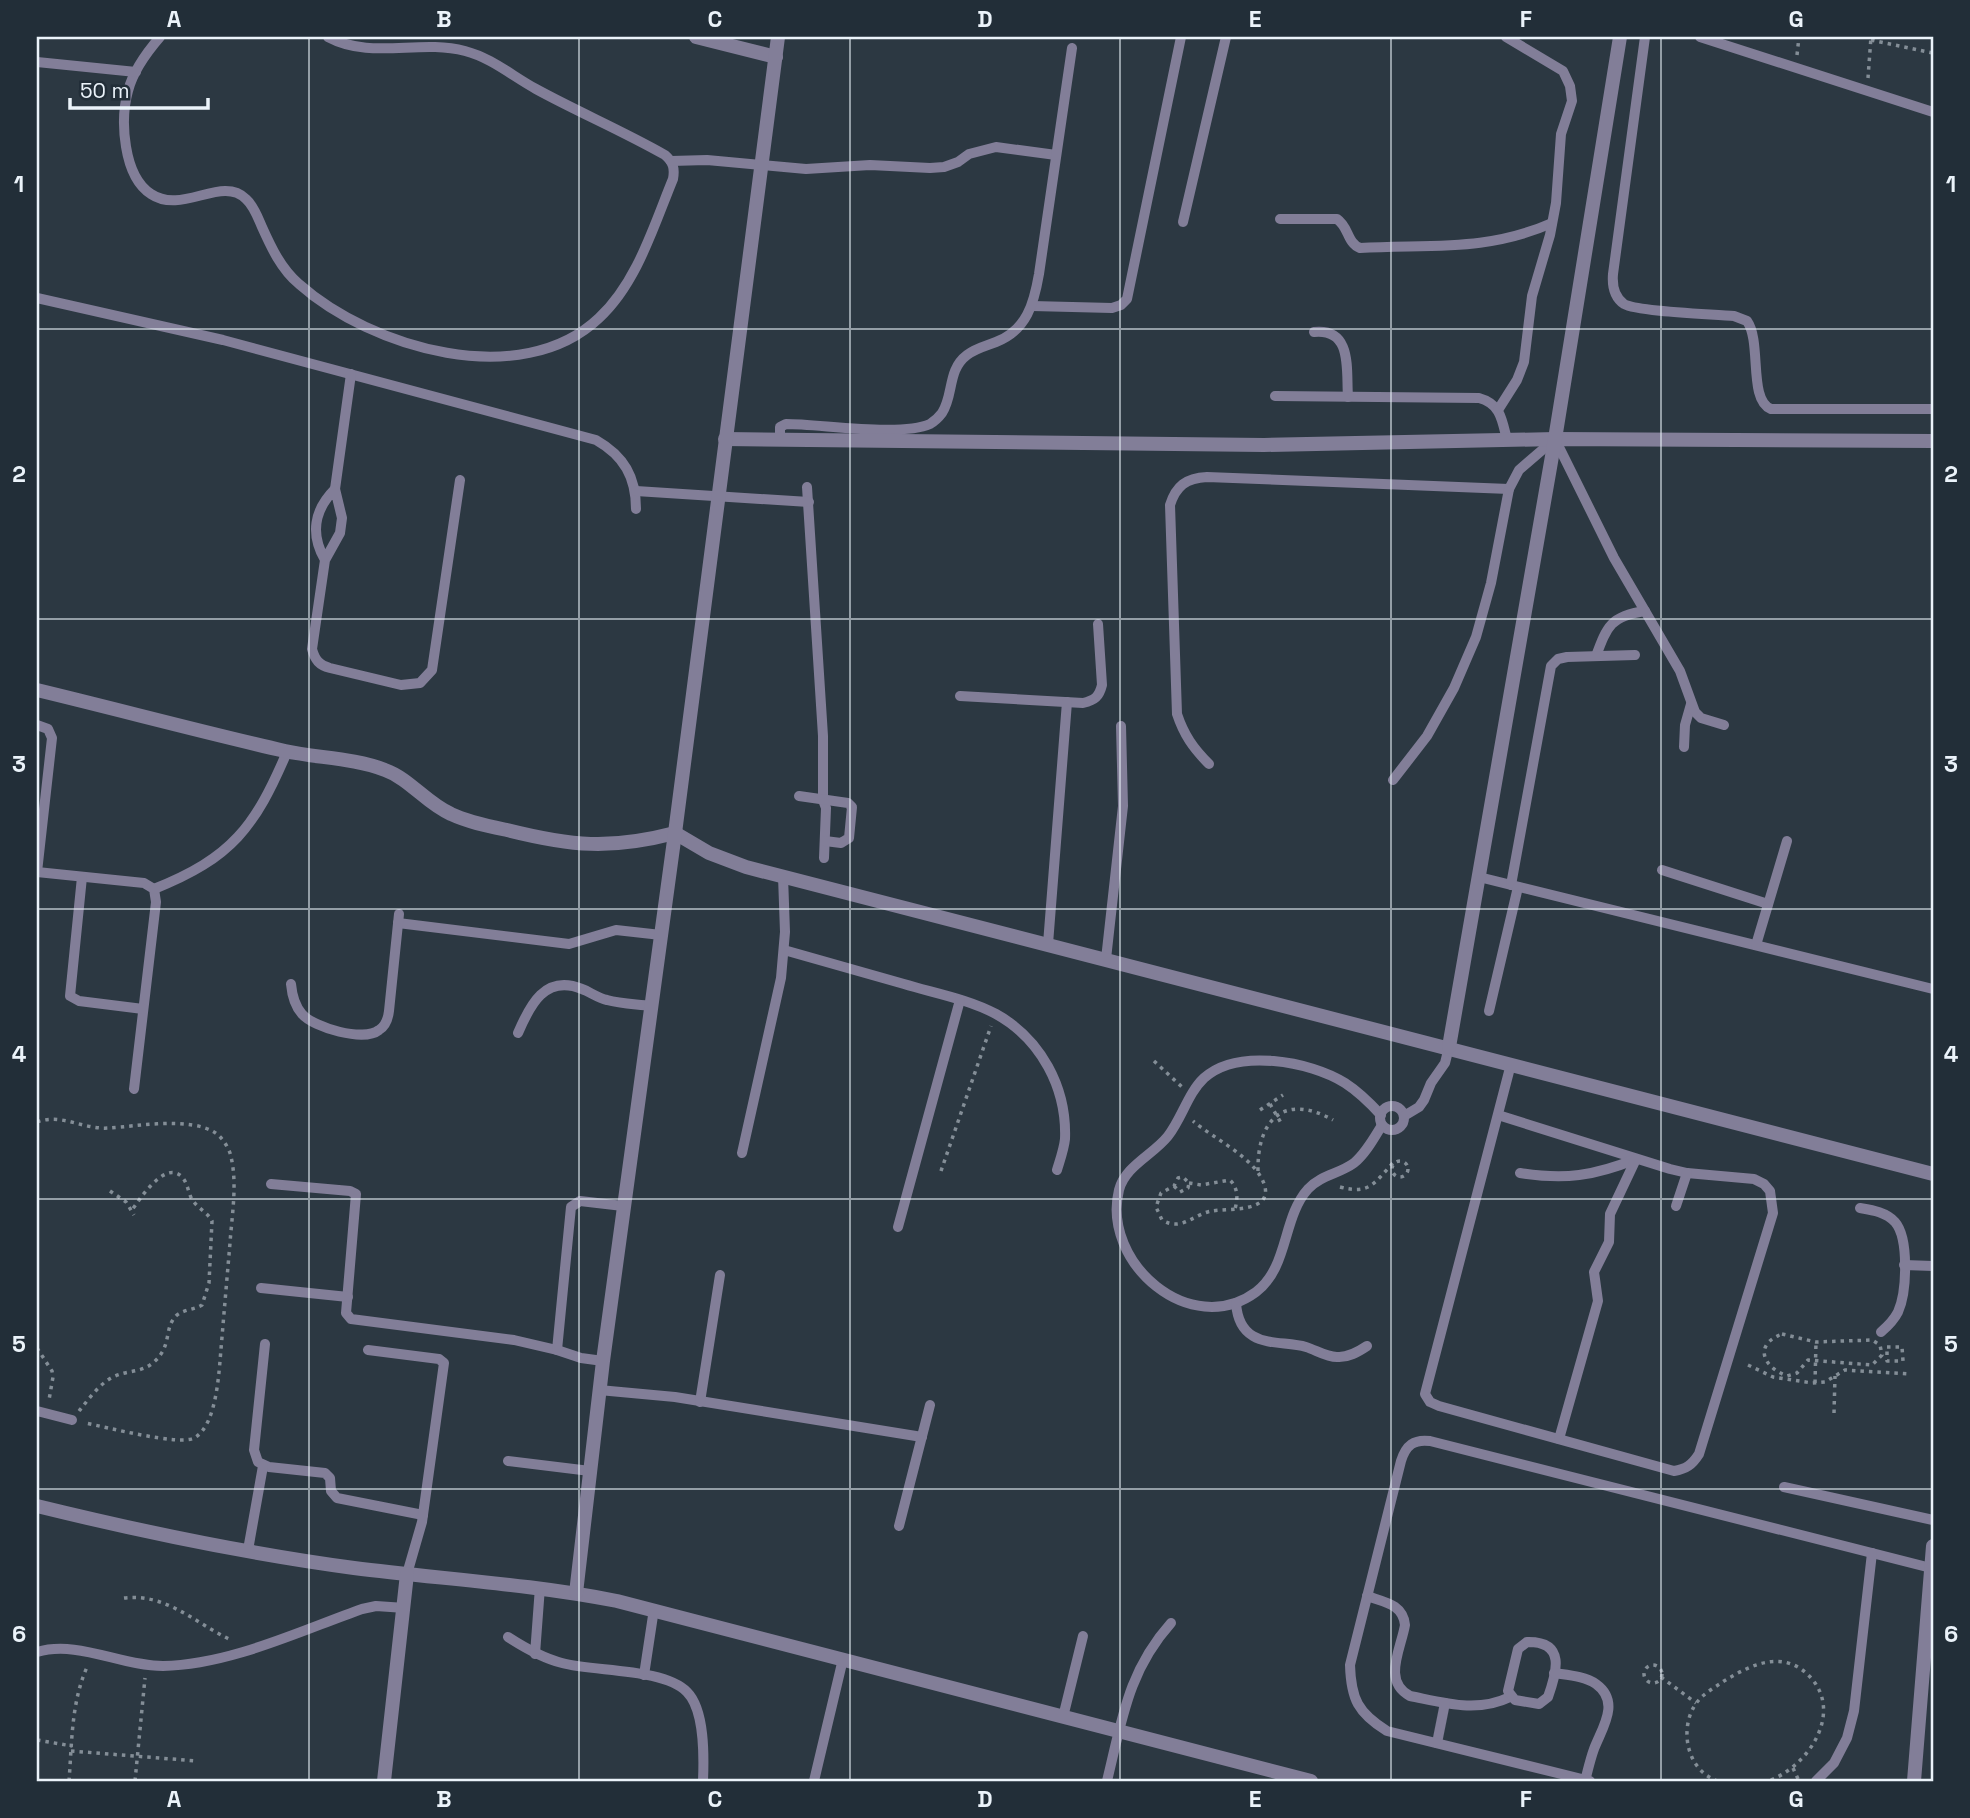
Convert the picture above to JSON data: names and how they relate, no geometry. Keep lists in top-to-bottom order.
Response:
{
  "scale_bar": "50 m",
  "grid": {
    "columns": [
      "A",
      "B",
      "C",
      "D",
      "E",
      "F",
      "G"
    ],
    "rows": [
      "1",
      "2",
      "3",
      "4",
      "5",
      "6"
    ]
  }
}
